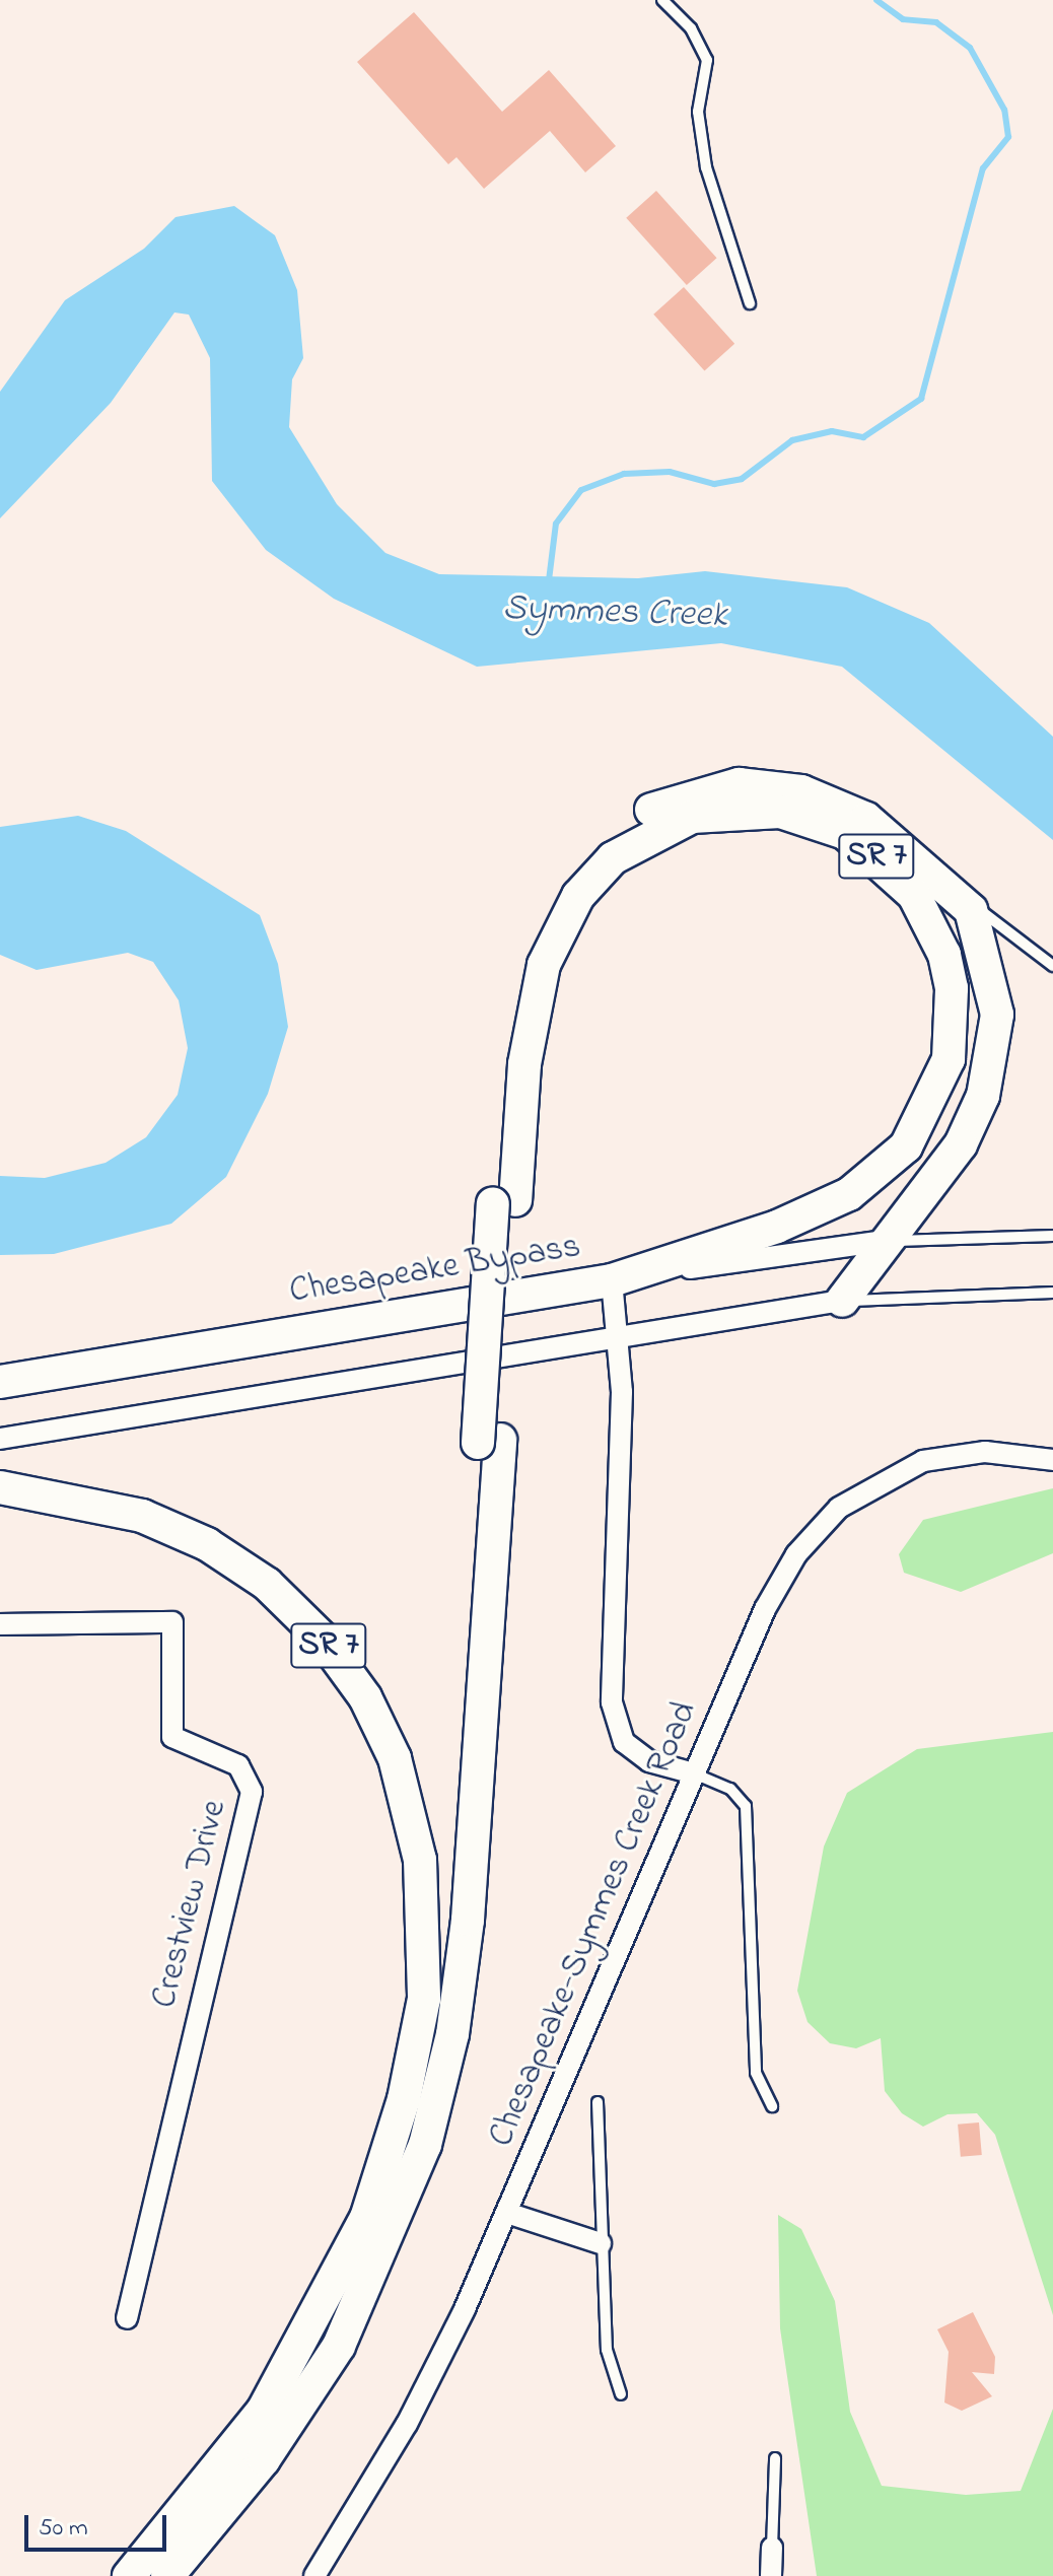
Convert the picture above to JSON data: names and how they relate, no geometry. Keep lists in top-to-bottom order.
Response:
{
  "streets": {
    "main road": ["SR 7", "Chesapeake Bypass"],
    "street": ["Crestview Drive", "Chesapeake-Symmes Creek Road"]
  },
  "crossings": [
    ["SR 7", "Chesapeake Bypass"]
  ],
  "water": ["Symmes Creek"],
  "scale_bar": "50 m"
}
